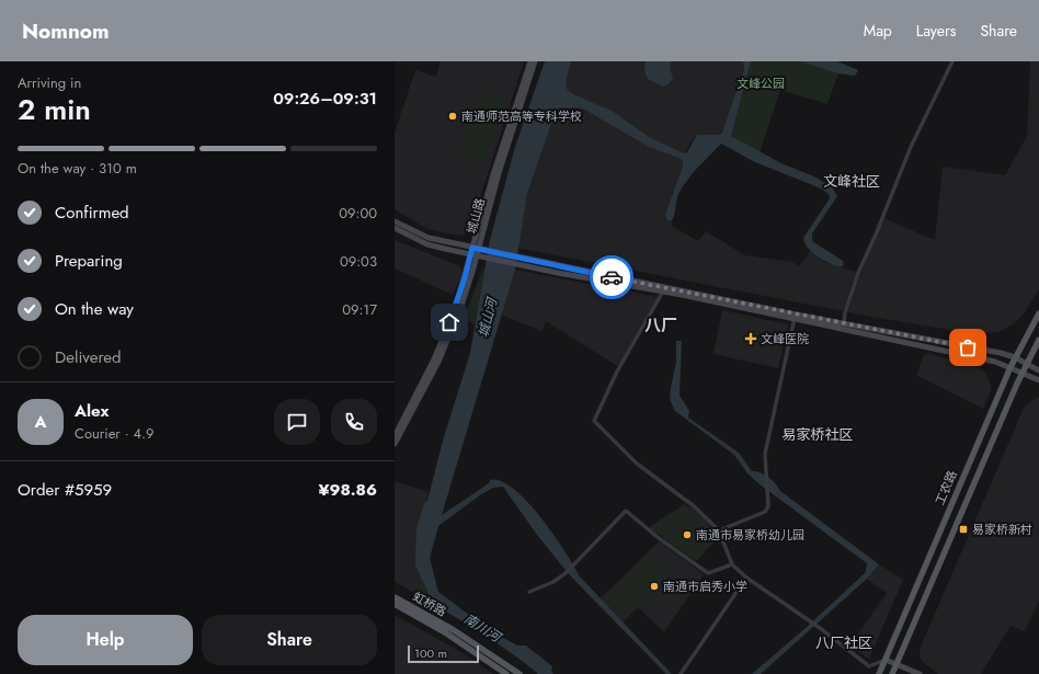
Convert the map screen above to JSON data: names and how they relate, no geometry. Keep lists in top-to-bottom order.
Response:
{
  "streets": {
    "main road": ["城山路", "工农路", "虹桥路"]
  },
  "districts": [
    "文峰社区",
    "八厂",
    "易家桥社区",
    "八厂社区"
  ],
  "water": ["城山河", "南川河"],
  "parks": ["文峰公园"],
  "places": {
    "other": ["南通师范高等专科学校", "南通市易家桥幼儿园", "南通市启秀小学"],
    "health": ["文峰医院"],
    "transit": ["易家桥新村"]
  },
  "scale_bar": "100 m",
  "page": {
    "header": "Nomnom",
    "nav": ["Map", "Layers", "Share"],
    "heading": ["2 min", "Arriving in", "09:26–09:31"],
    "panel": [
      "Alex",
      "Courier · 4.9",
      "Order #5959",
      "¥98.86"
    ],
    "bar": "On the way · 310 m",
    "list": [
      ["Confirmed", "09:00"],
      ["Preparing", "09:03"],
      ["On the way", "09:17"],
      "Delivered"
    ],
    "round": "A",
    "buttons": ["Help", "Share"],
    "scale": "100 m"
  }
}
